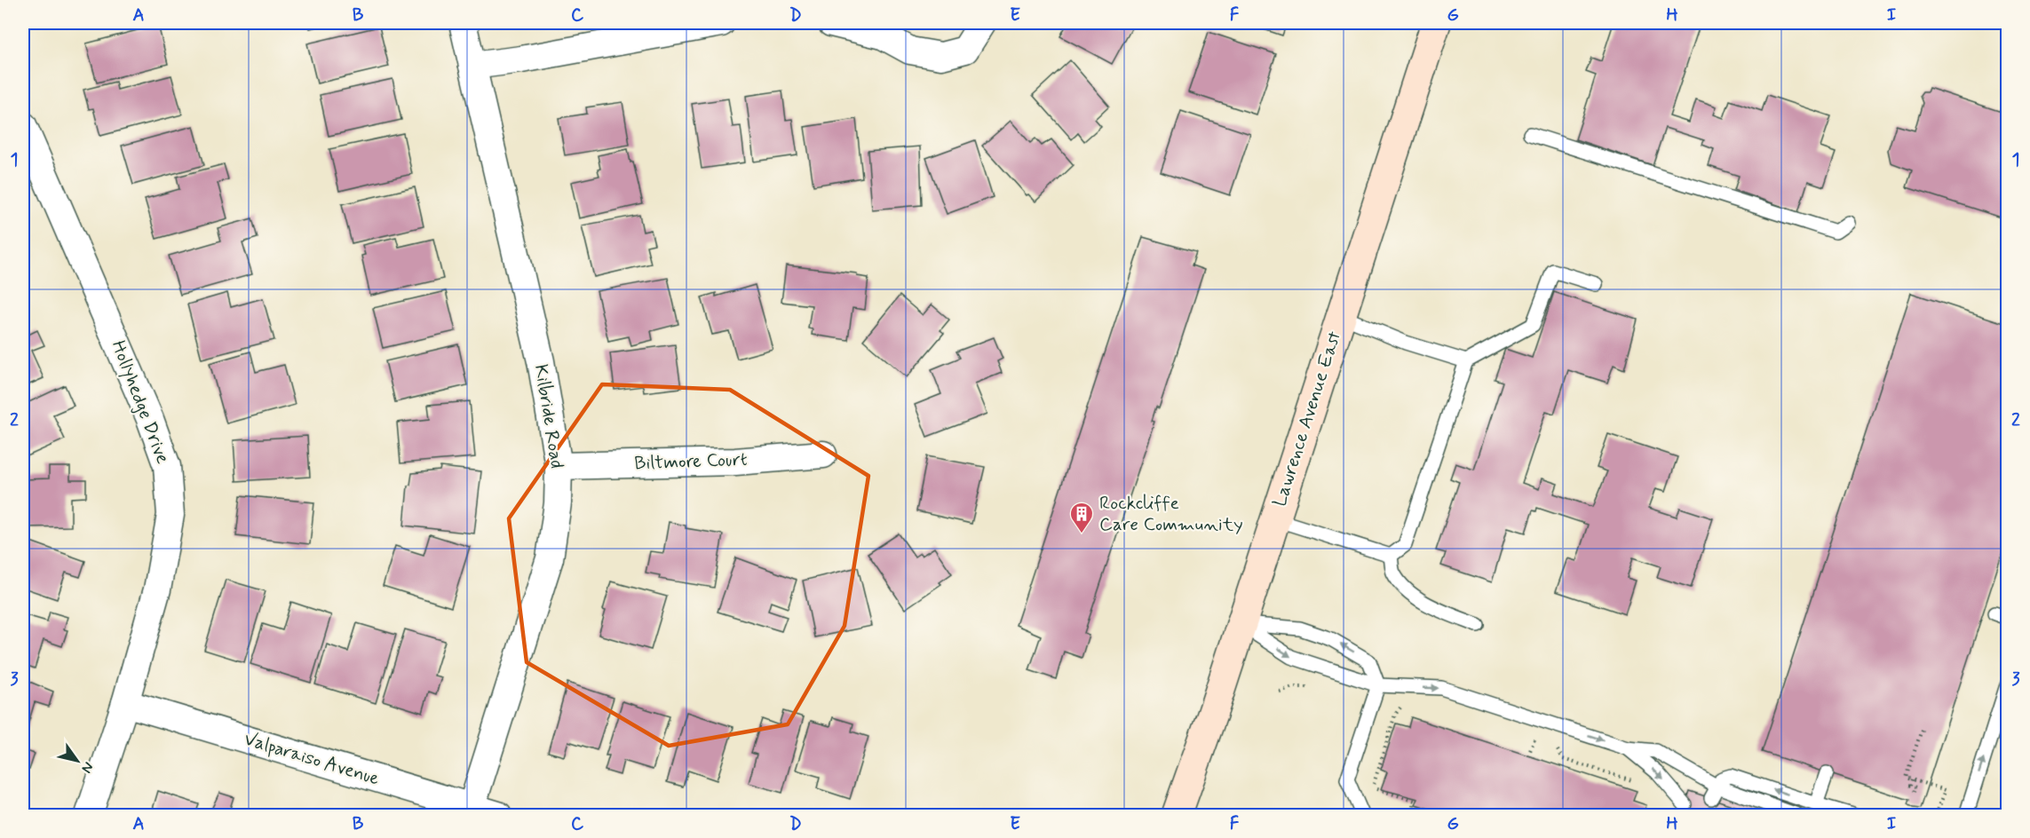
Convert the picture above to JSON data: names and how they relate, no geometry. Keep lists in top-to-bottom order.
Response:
{
  "streets": {
    "main road": ["Lawrence Avenue East"],
    "street": [
      "Hollyhedge Drive",
      "Kilbride Road",
      "Biltmore Court",
      "Valparaiso Avenue"
    ]
  },
  "crossings": [
    ["Hollyhedge Drive", "Valparaiso Avenue"],
    ["Kilbride Road", "Biltmore Court"],
    ["Kilbride Road", "Valparaiso Avenue"]
  ],
  "places": {
    "building": ["Rockcliffe Care Community"]
  },
  "north": "bottom right",
  "grid": {
    "columns": [
      "A",
      "B",
      "C",
      "D",
      "E",
      "F",
      "G",
      "H",
      "I"
    ],
    "rows": ["1", "2", "3"]
  }
}
